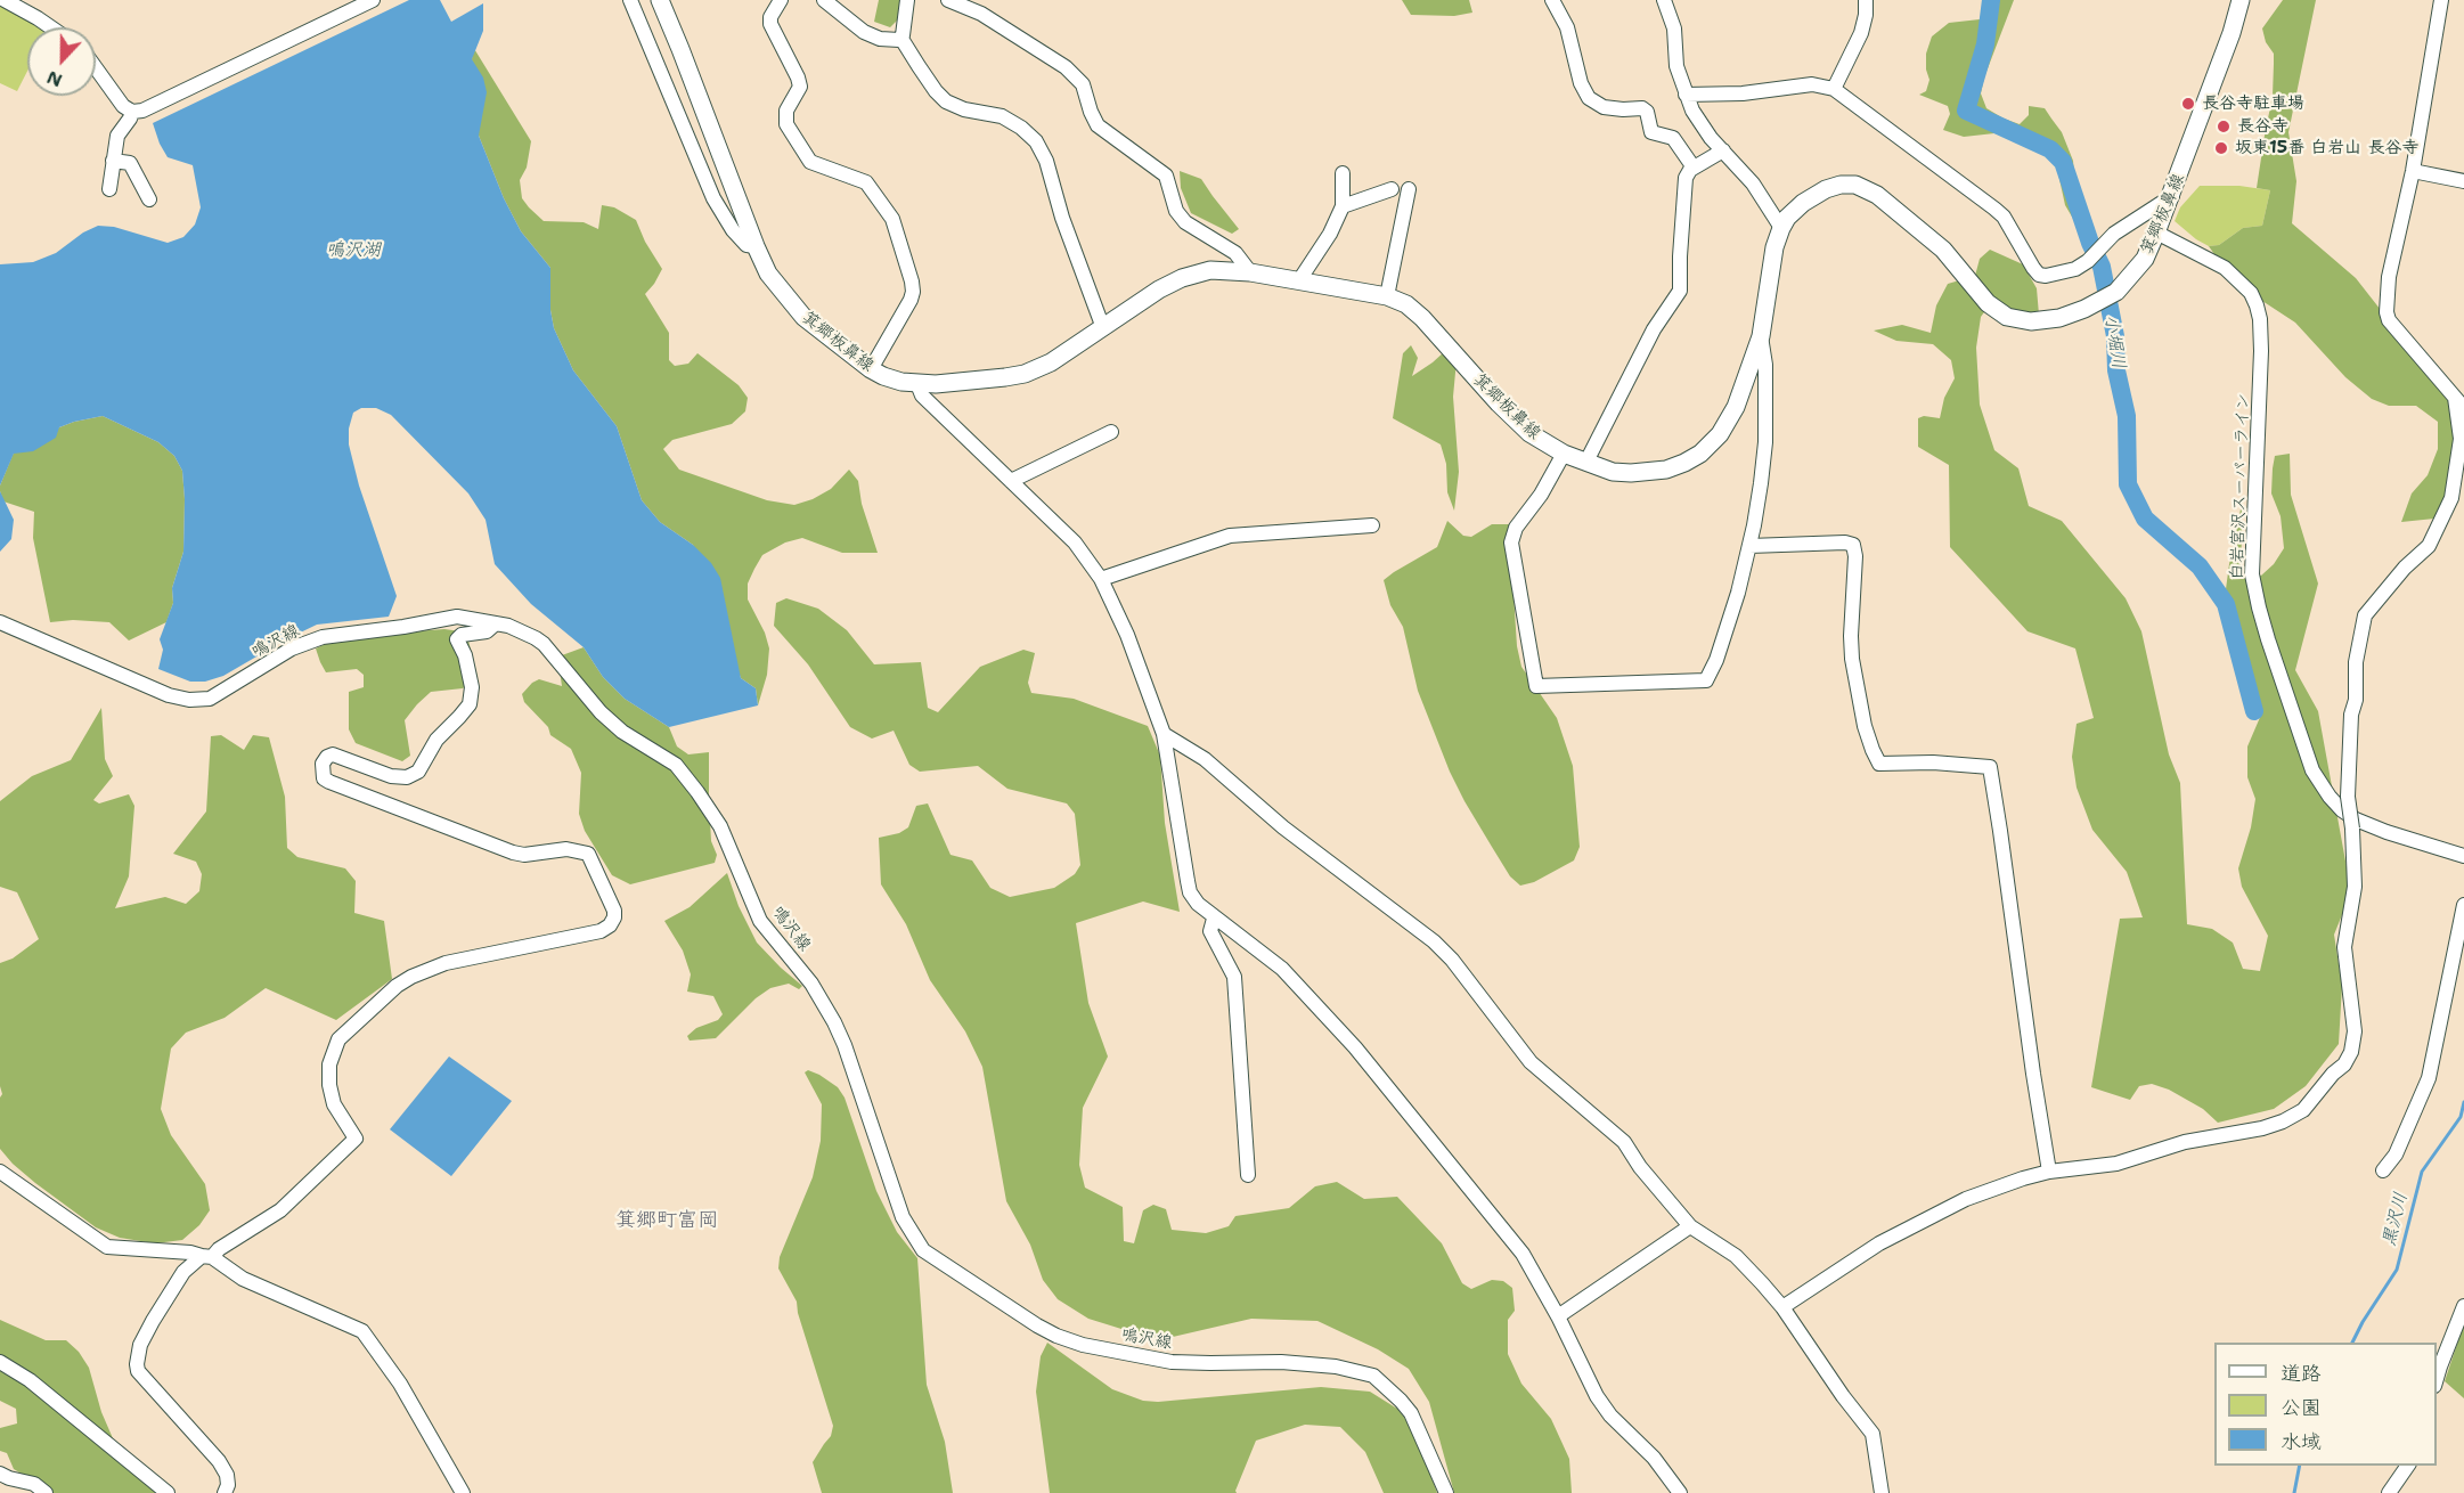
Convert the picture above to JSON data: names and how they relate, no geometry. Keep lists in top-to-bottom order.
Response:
{
  "streets": {
    "main road": ["箕郷板鼻線"],
    "street": ["白岩宮沢スーパーライン", "鳴沢線"]
  },
  "crossings": [
    ["箕郷板鼻線", "白岩宮沢スーパーライン"]
  ],
  "districts": ["箕郷町富岡"],
  "water": ["鳴沢湖", "小堀川", "黒沢川"],
  "places": ["長谷寺駐車場", "長谷寺", "坂東15番 白岩山 長谷寺"],
  "legend": ["道路", "公園", "水域"],
  "north": "bottom"
}
